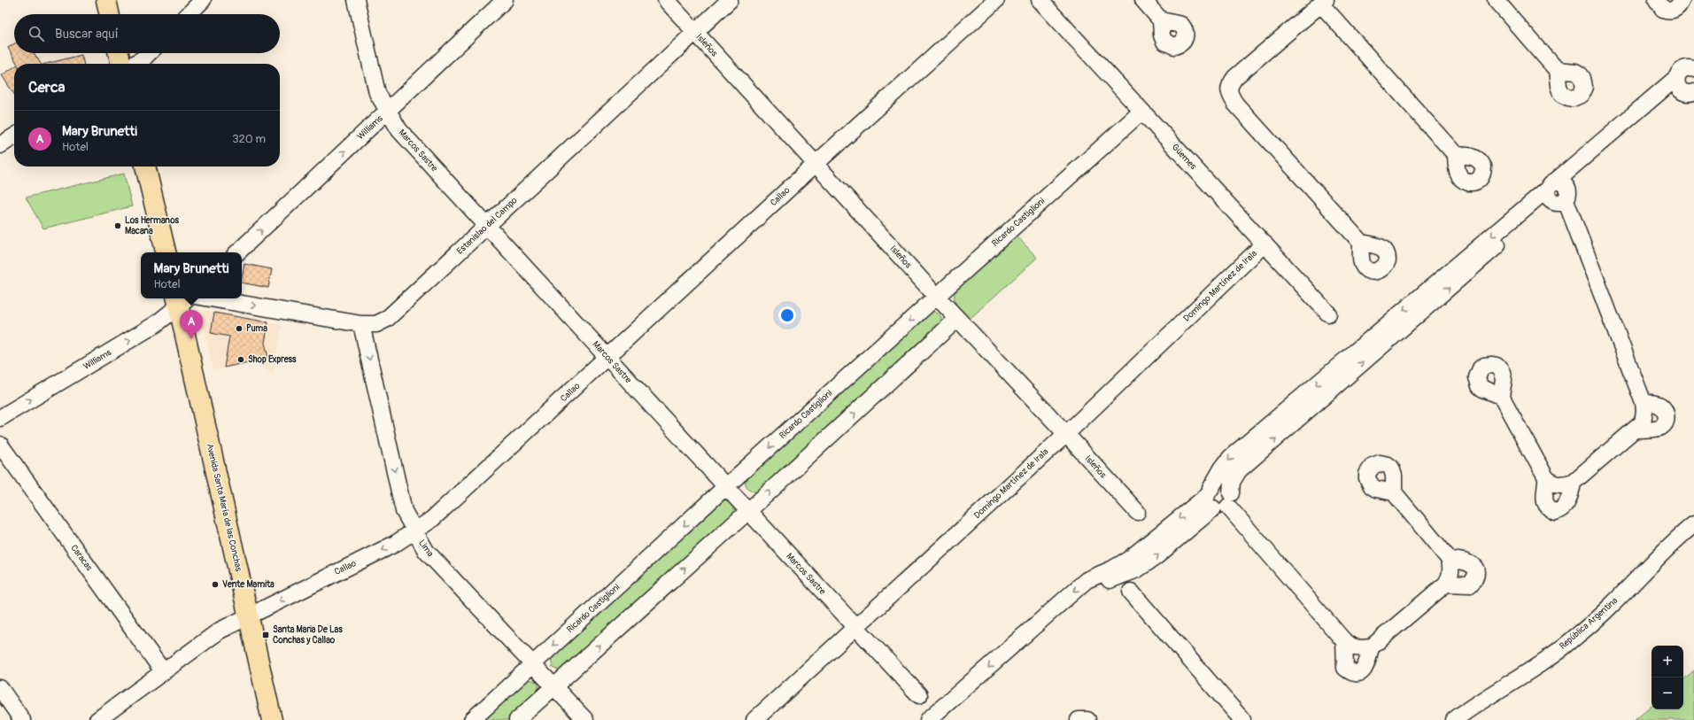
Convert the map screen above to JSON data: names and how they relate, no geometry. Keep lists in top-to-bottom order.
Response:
{
  "streets": {
    "main road": ["Avenida Santa María de las Conchas"],
    "street": [
      "Isleños",
      "Williams",
      "Marcos Sastre",
      "Güemes",
      "Callao",
      "Ricardo Castiglioni",
      "Estanislao del Campo",
      "Domingo Martínez de Irala",
      "Lima",
      "Caracas",
      "República Argentina"
    ]
  },
  "crossings": [
    ["Isleños", "Callao"],
    ["Isleños", "Ricardo Castiglioni"],
    ["Isleños", "Estanislao del Campo"],
    ["Isleños", "Domingo Martínez de Irala"],
    ["Williams", "Marcos Sastre"],
    ["Williams", "Avenida Santa María de las Conchas"],
    ["Marcos Sastre", "Callao"],
    ["Marcos Sastre", "Ricardo Castiglioni"],
    ["Marcos Sastre", "Estanislao del Campo"],
    ["Marcos Sastre", "Domingo Martínez de Irala"],
    ["Güemes", "Ricardo Castiglioni"],
    ["Güemes", "Domingo Martínez de Irala"],
    ["Callao", "Avenida Santa María de las Conchas"],
    ["Callao", "Lima"],
    ["Callao", "Caracas"],
    ["Ricardo Castiglioni", "Lima"],
    ["Estanislao del Campo", "Lima"]
  ],
  "one_way": ["Williams", "Lima"],
  "places": {
    "other": [
      "Los Hermanos Macana",
      "Puma",
      "Shop Express",
      "Vente Mamita"
    ],
    "transit": ["Santa Maria De Las Conchas y Callao"]
  },
  "page": {
    "search": "Buscar aquí",
    "heading": "Cerca",
    "list": [
      {
        "mark": "A",
        "name": "Mary Brunetti",
        "note": "Hotel",
        "value": "320 m"
      }
    ],
    "popup": ["Mary Brunetti", "Hotel"],
    "pins": "A",
    "map_buttons": ["+", "−"]
  }
}
